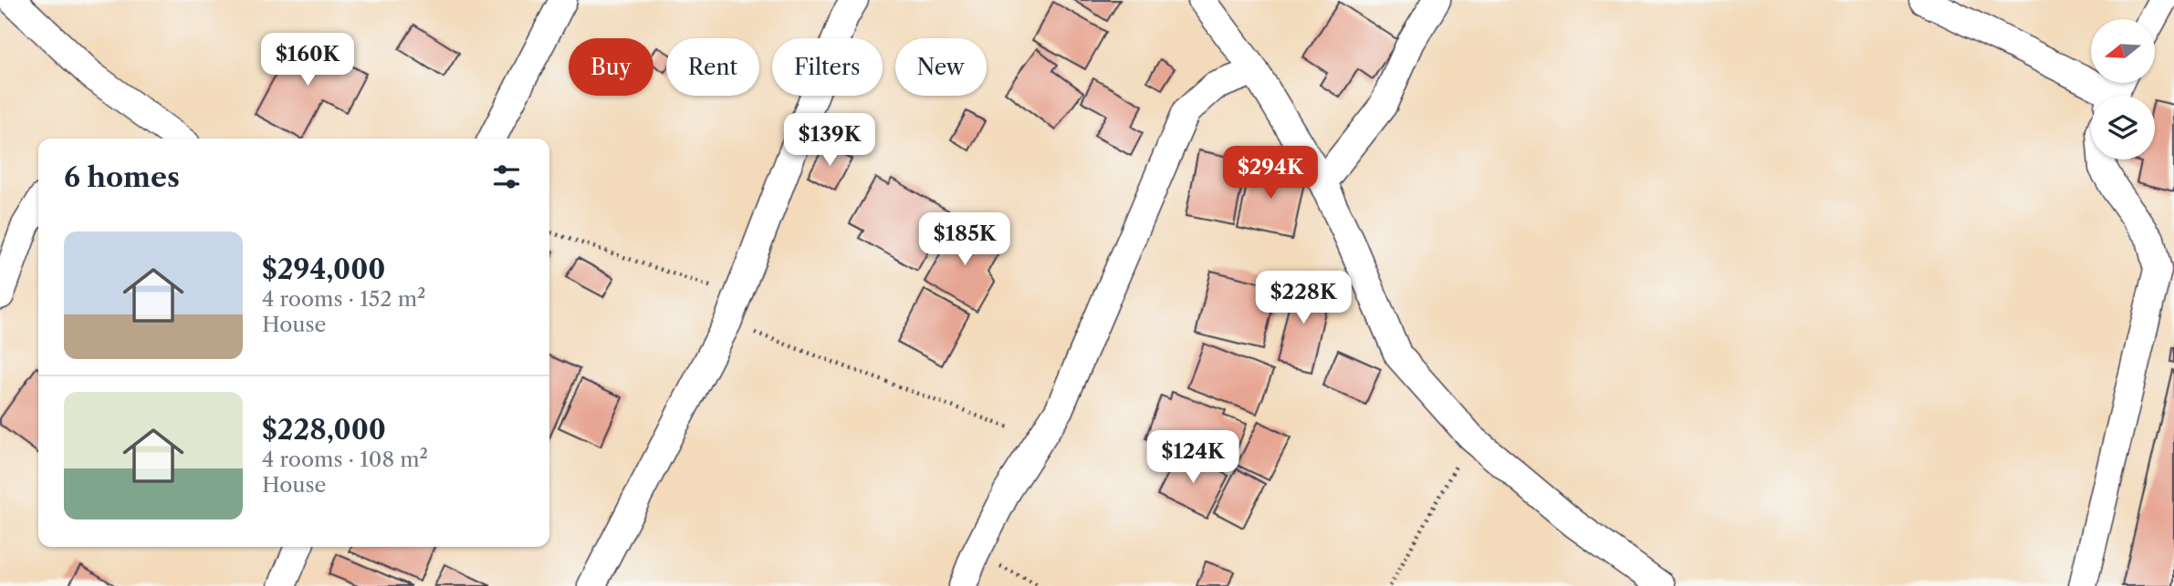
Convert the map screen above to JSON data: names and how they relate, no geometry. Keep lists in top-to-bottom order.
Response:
{
  "north": "left",
  "page": {
    "price": [
      "$160K",
      "$139K",
      "$294K",
      "$185K",
      "$228K",
      "$124K"
    ],
    "chip": [
      "Buy",
      "Rent",
      "Filters",
      "New"
    ],
    "heading": "6 homes",
    "list": [
      {
        "name": "$294,000",
        "note": "4 rooms · 152 m² · House"
      },
      {
        "name": "$228,000",
        "note": "4 rooms · 108 m² · House"
      }
    ]
  }
}
